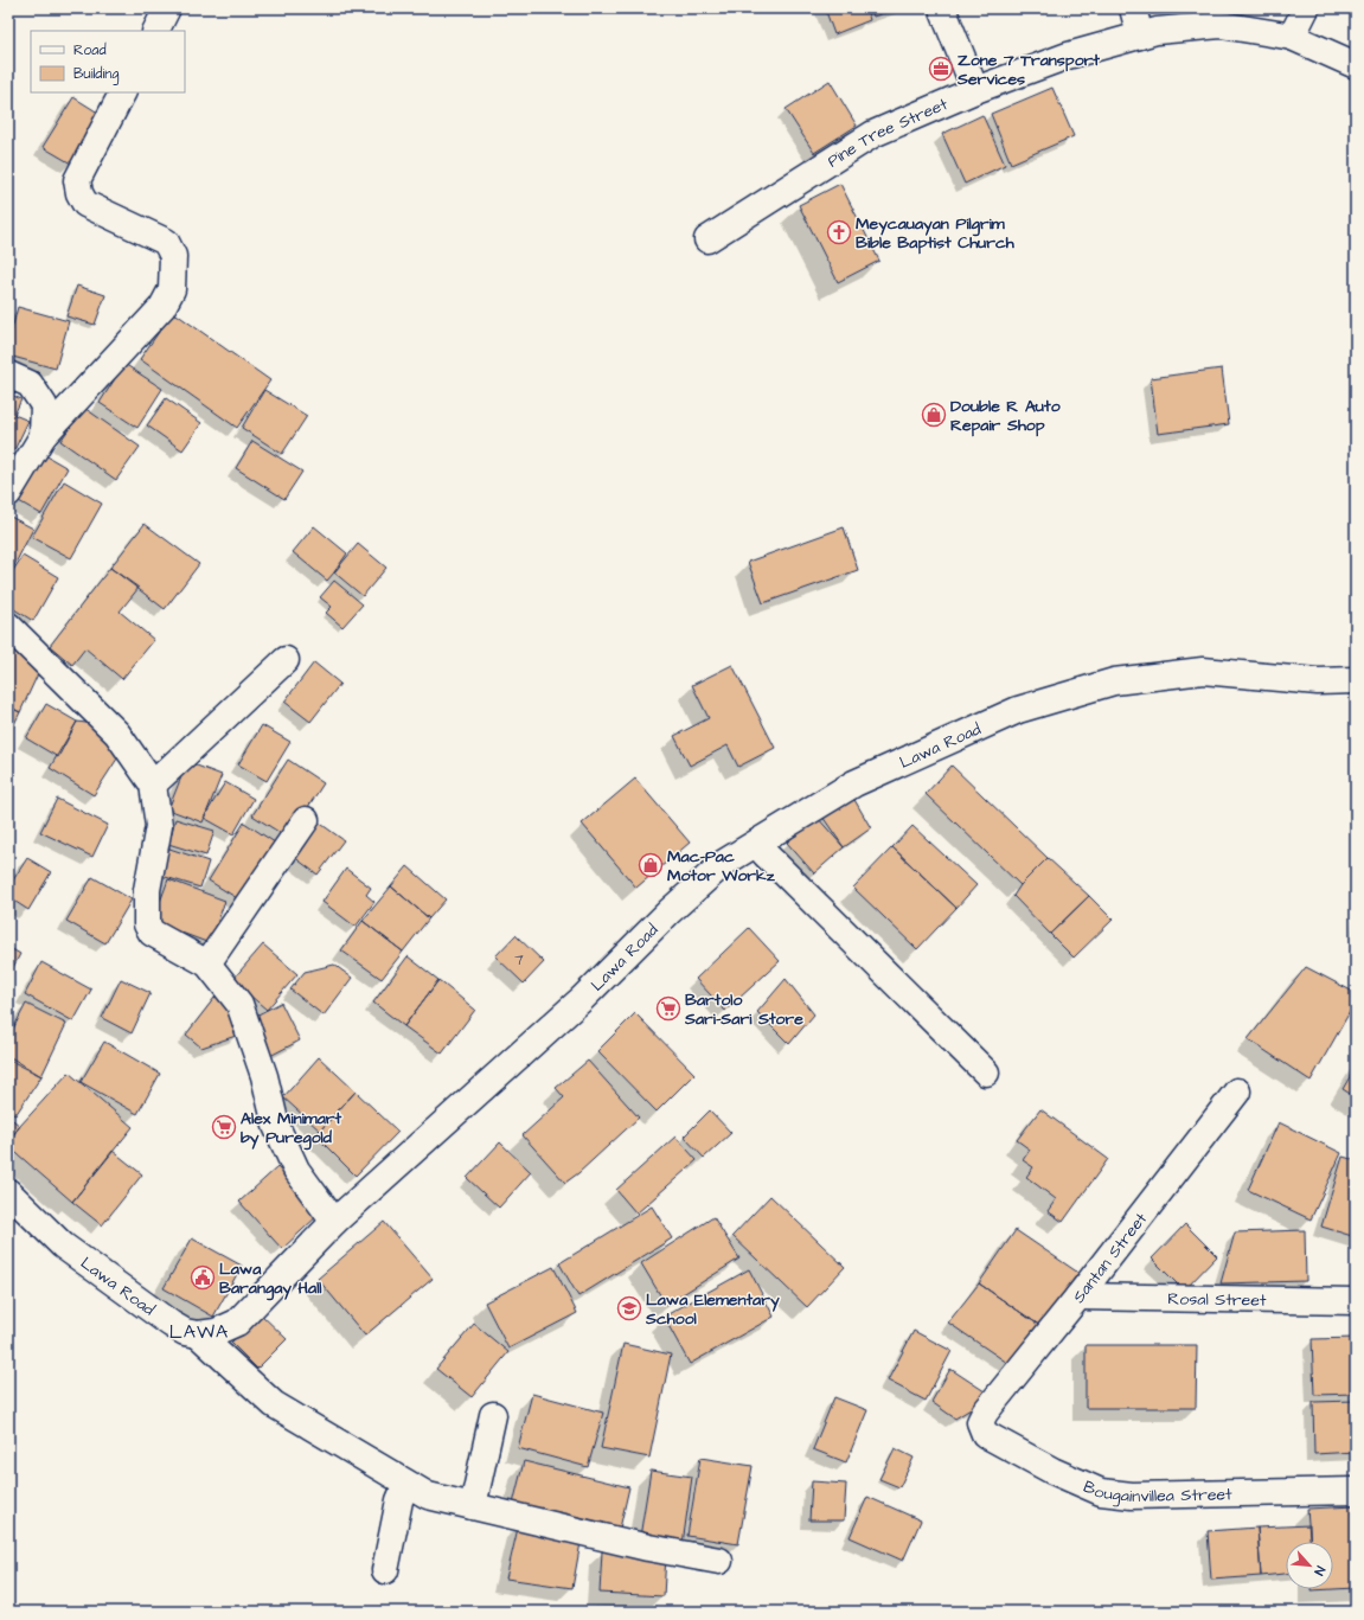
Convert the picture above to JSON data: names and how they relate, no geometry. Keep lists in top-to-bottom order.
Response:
{
  "streets": {
    "street": [
      "Pine Tree Street",
      "Lawa Road",
      "Santan Street",
      "Rosal Street",
      "Bougainvillea Street"
    ]
  },
  "crossings": [
    ["Santan Street", "Rosal Street"],
    ["Santan Street", "Bougainvillea Street"]
  ],
  "districts": ["LAWA"],
  "places": {
    "office": ["Zone 7 Transport Services"],
    "church": ["Meycauayan Pilgrim Bible Baptist Church"],
    "shop": ["Double R Auto Repair Shop", "Mac-Pac Motor Workz"],
    "supermarket": ["Bartolo Sari-Sari Store", "Alex Minimart by Puregold"],
    "public building": ["Lawa Barangay Hall"],
    "school or university": ["Lawa Elementary School"]
  },
  "house_numbers": ["7"],
  "legend": ["Road", "Building"],
  "north": "bottom right"
}
